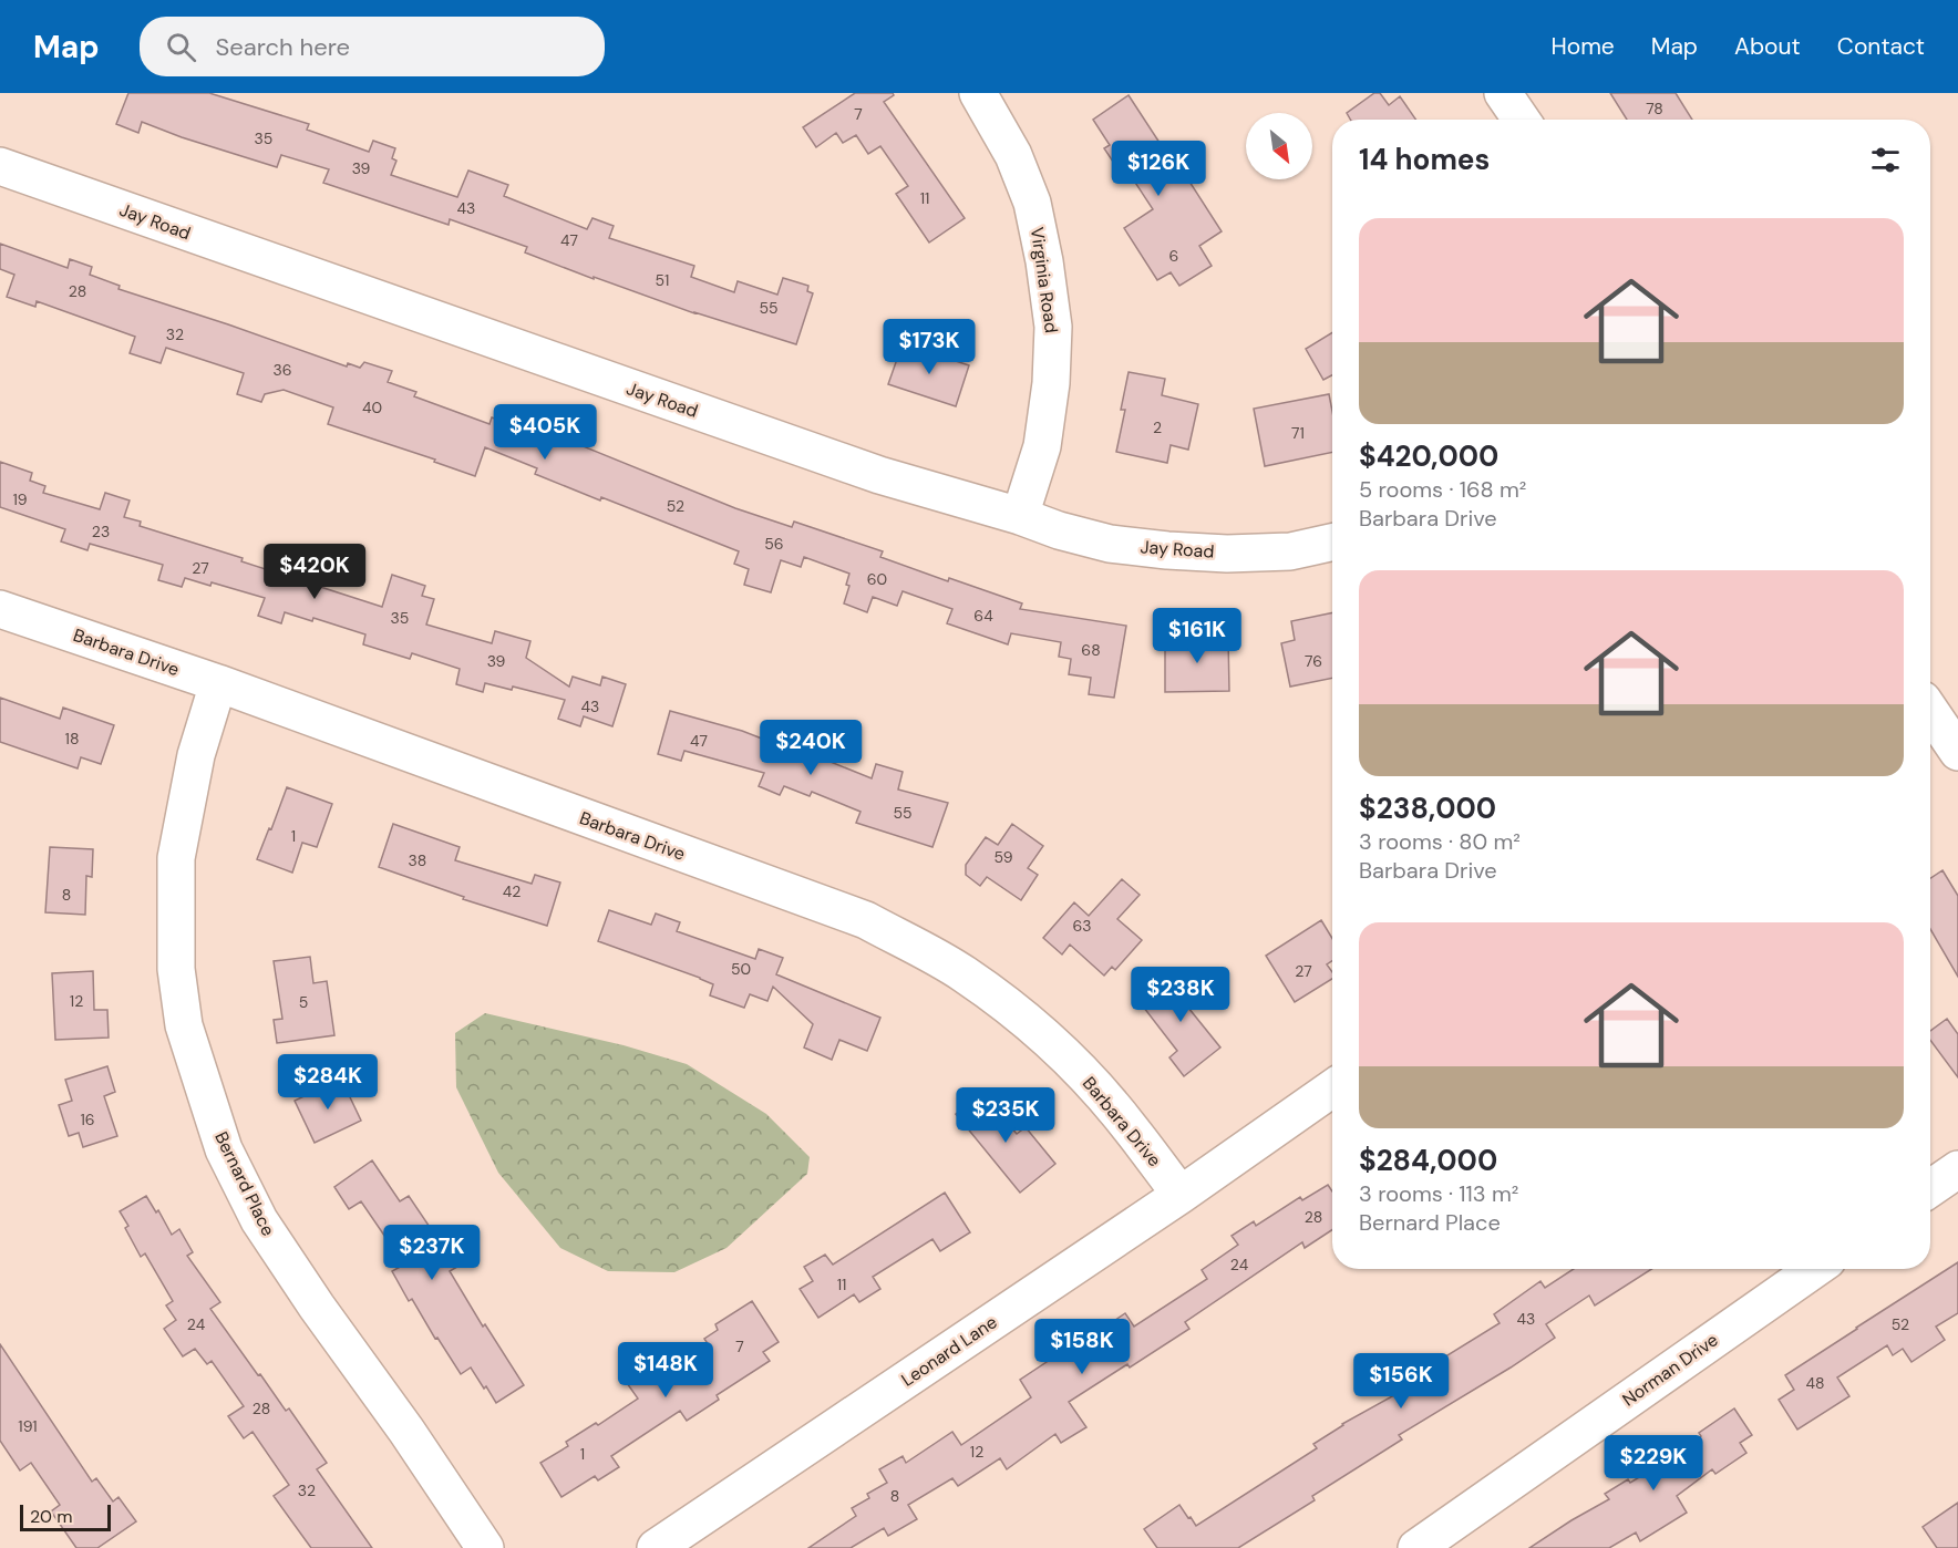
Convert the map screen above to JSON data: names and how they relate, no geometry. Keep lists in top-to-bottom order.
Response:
{
  "streets": {
    "street": [
      "Jay Road",
      "Virginia Road",
      "Barbara Drive",
      "Bernard Place",
      "Leonard Lane",
      "Norman Drive"
    ]
  },
  "crossings": [
    ["Jay Road", "Virginia Road"],
    ["Barbara Drive", "Bernard Place"],
    ["Barbara Drive", "Leonard Lane"]
  ],
  "house_numbers": [
    "78",
    "7",
    "35",
    "39",
    "11",
    "43",
    "47",
    "6",
    "51",
    "28",
    "55",
    "32",
    "36",
    "40",
    "2",
    "71",
    "19",
    "52",
    "23",
    "56",
    "27",
    "60",
    "64",
    "35",
    "68",
    "39",
    "76",
    "43",
    "18",
    "47",
    "55",
    "1",
    "59",
    "38",
    "42",
    "8",
    "63",
    "50",
    "27",
    "12",
    "5",
    "16",
    "28",
    "24",
    "11",
    "43",
    "24",
    "52",
    "7",
    "48",
    "28",
    "191",
    "12",
    "1",
    "32",
    "8"
  ],
  "scale_bar": "20 m",
  "north": "bottom right",
  "page": {
    "header": "Map",
    "search": "Search here",
    "nav": [
      "Home",
      "Map",
      "About",
      "Contact"
    ],
    "heading": "14 homes",
    "price": [
      "$126K",
      "$173K",
      "$405K",
      "$420K",
      "$161K",
      "$240K",
      "$238K",
      "$284K",
      "$235K",
      "$237K",
      "$158K",
      "$148K",
      "$156K",
      "$229K"
    ],
    "list": [
      {
        "name": "$420,000",
        "note": "5 rooms · 168 m² · Barbara Drive"
      },
      {
        "name": "$238,000",
        "note": "3 rooms · 80 m² · Barbara Drive"
      },
      {
        "name": "$284,000",
        "note": "3 rooms · 113 m² · Bernard Place"
      }
    ],
    "scale": "20 m"
  }
}
